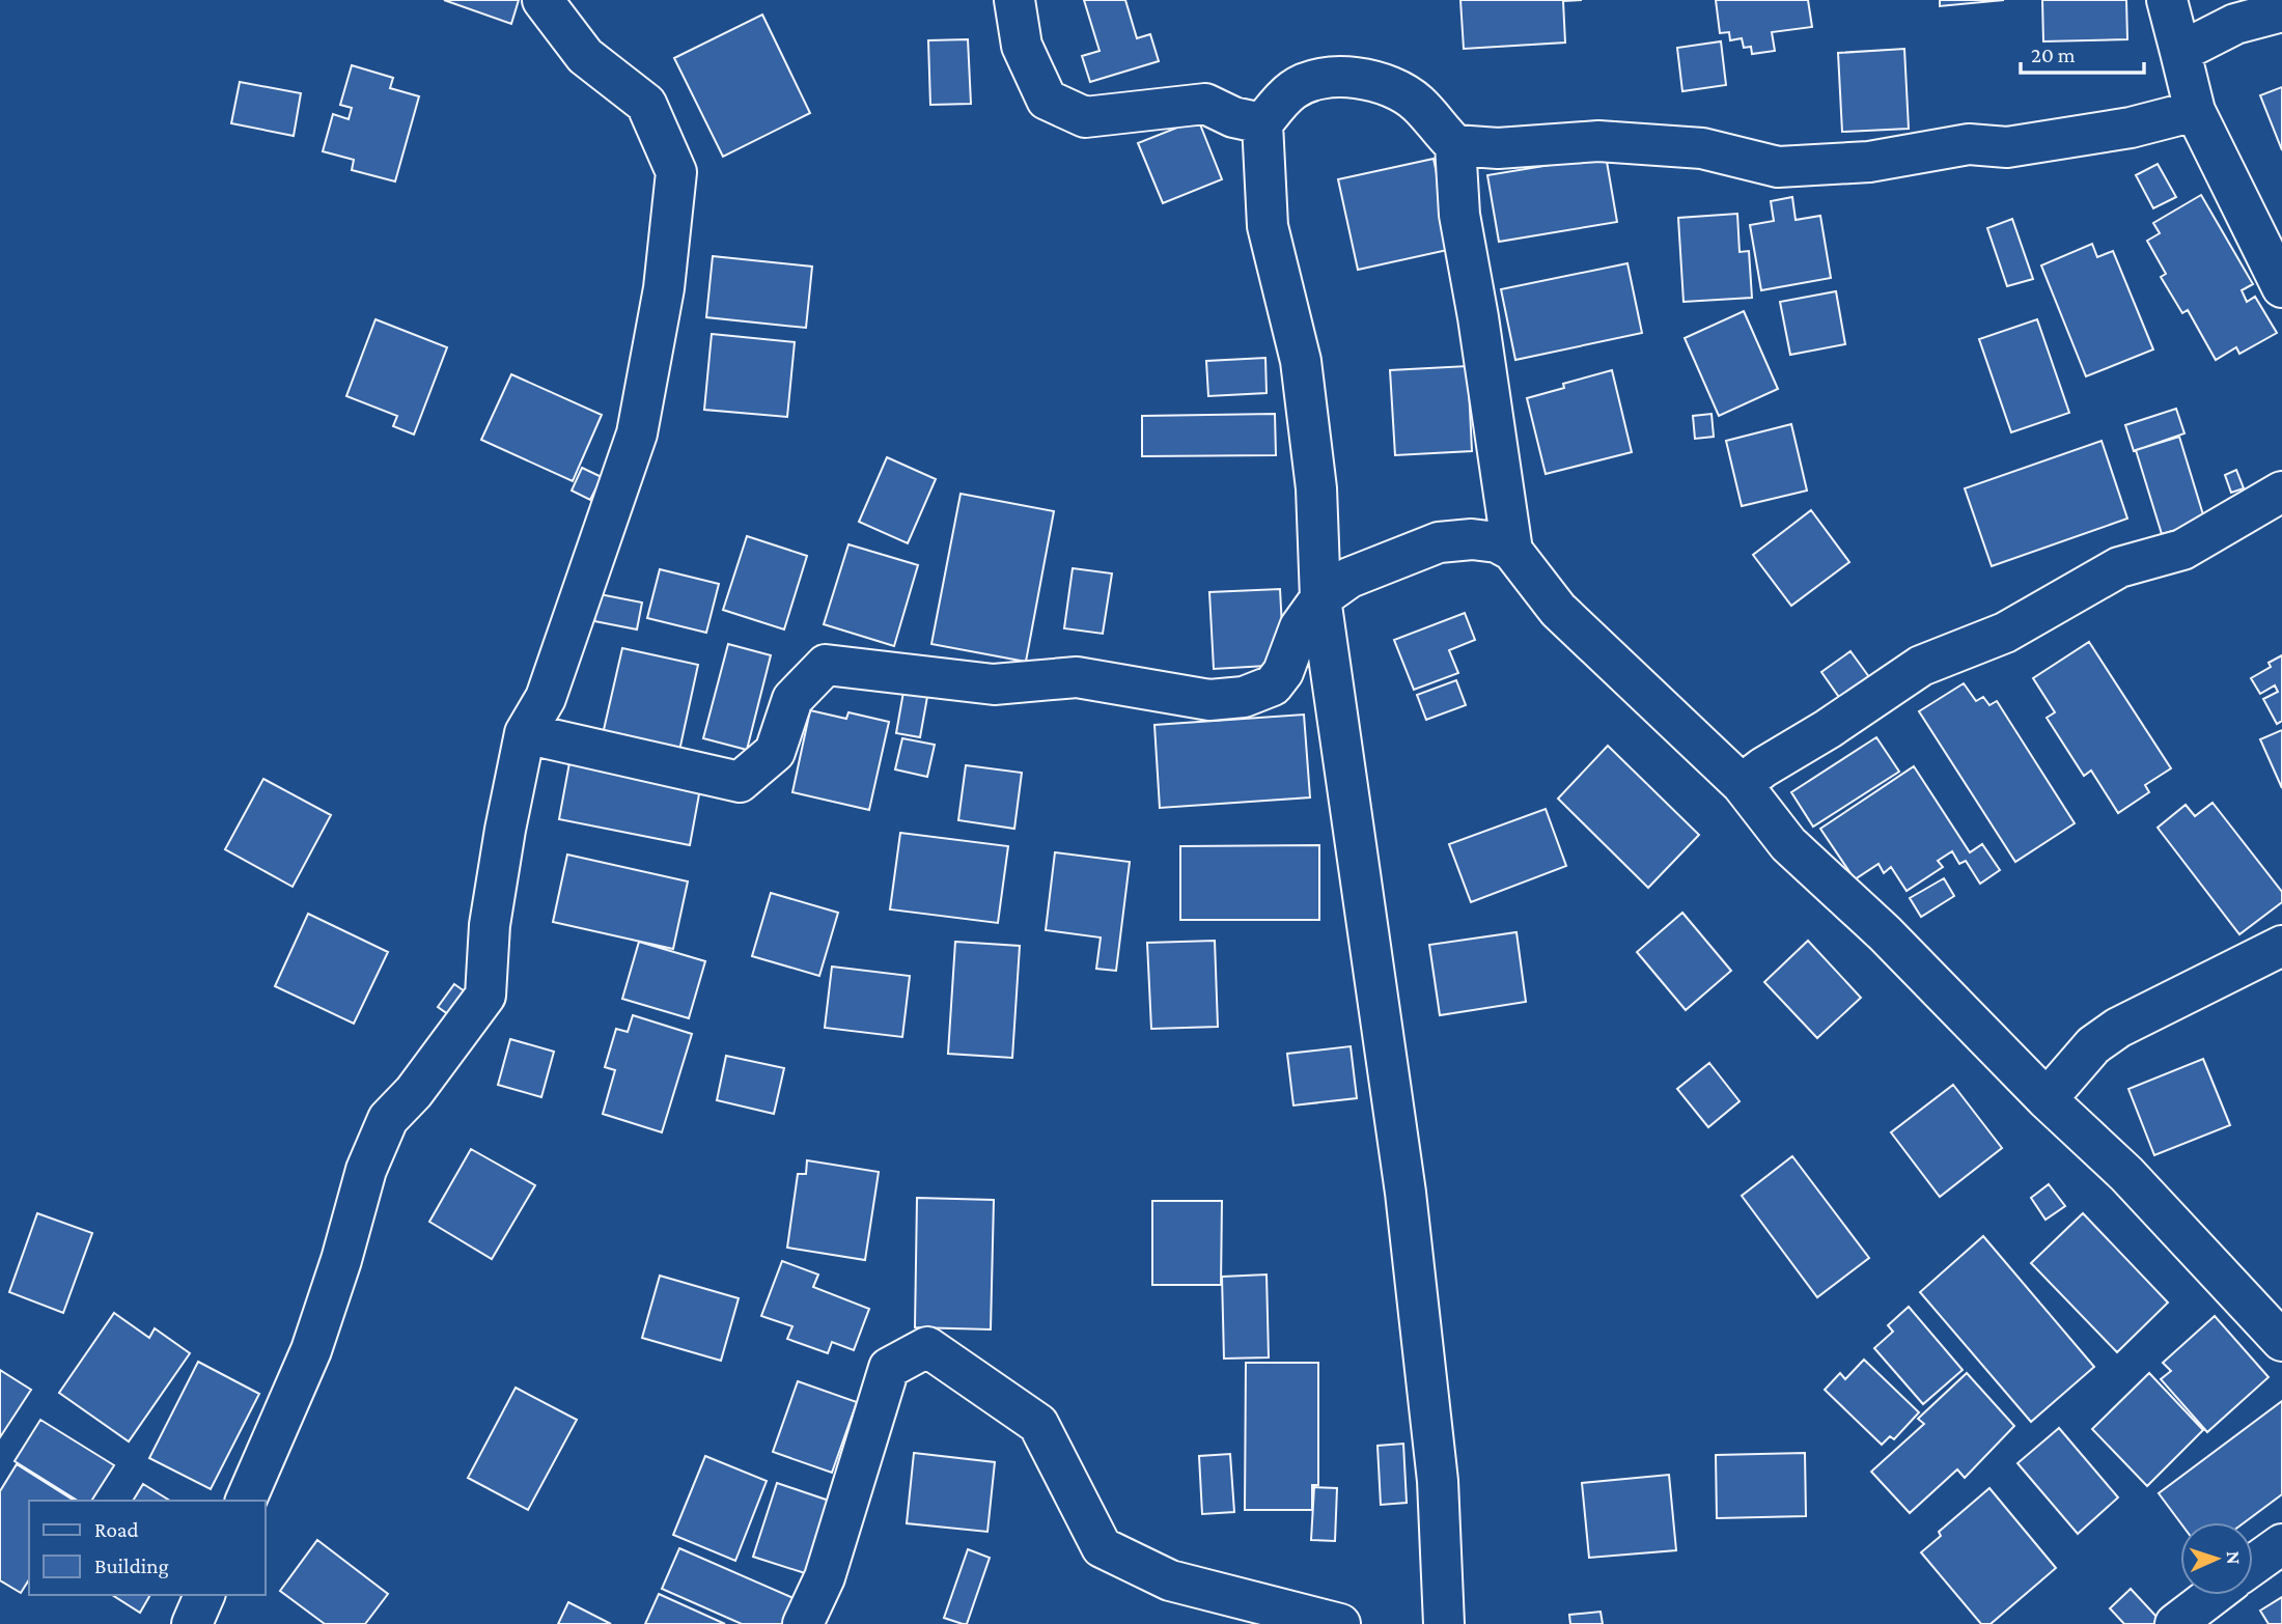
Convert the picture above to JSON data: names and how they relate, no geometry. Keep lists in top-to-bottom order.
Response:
{
  "legend": ["Road", "Building"],
  "scale_bar": "20 m",
  "north": "right"
}
